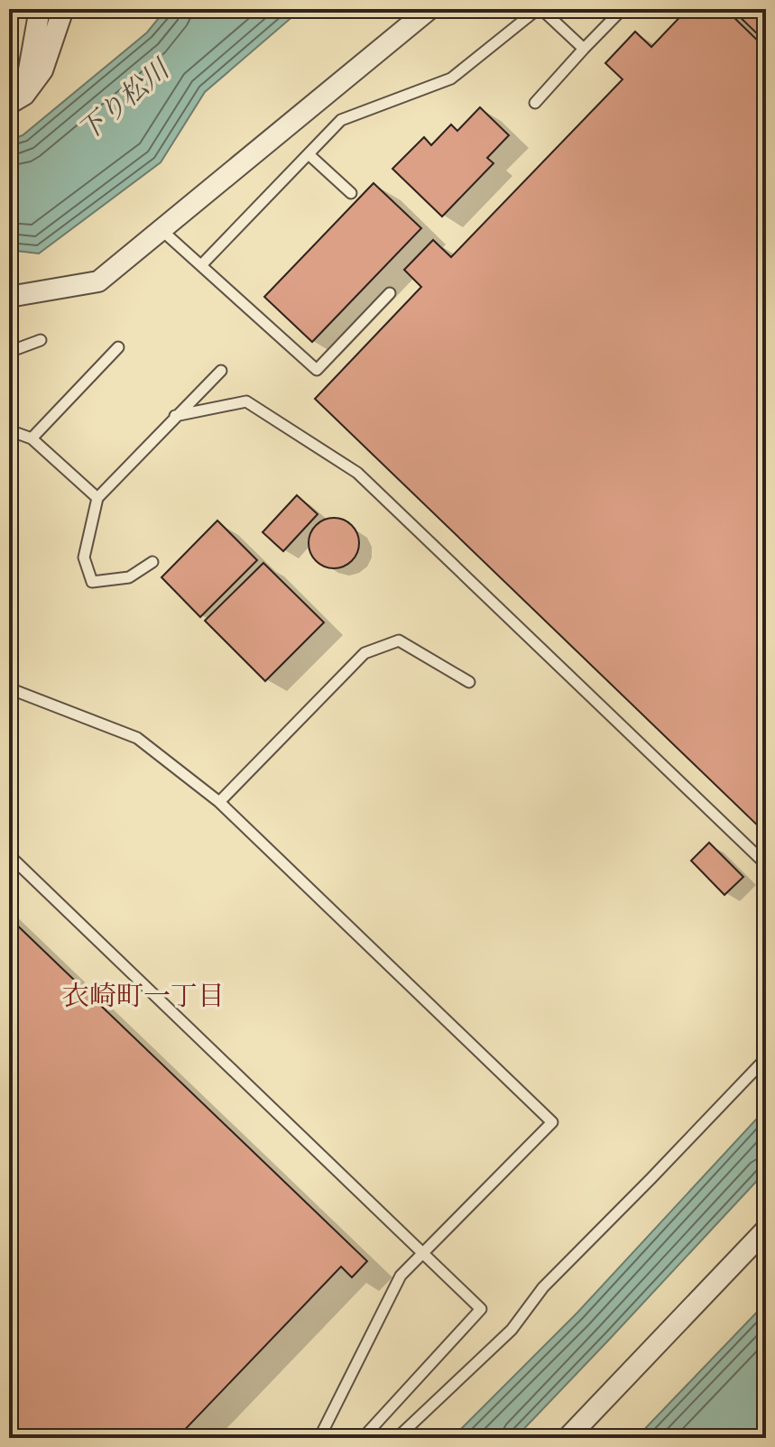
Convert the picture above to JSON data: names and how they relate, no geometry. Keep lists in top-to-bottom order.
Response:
{
  "districts": ["衣崎町一丁目"],
  "water": ["下り松川"]
}
